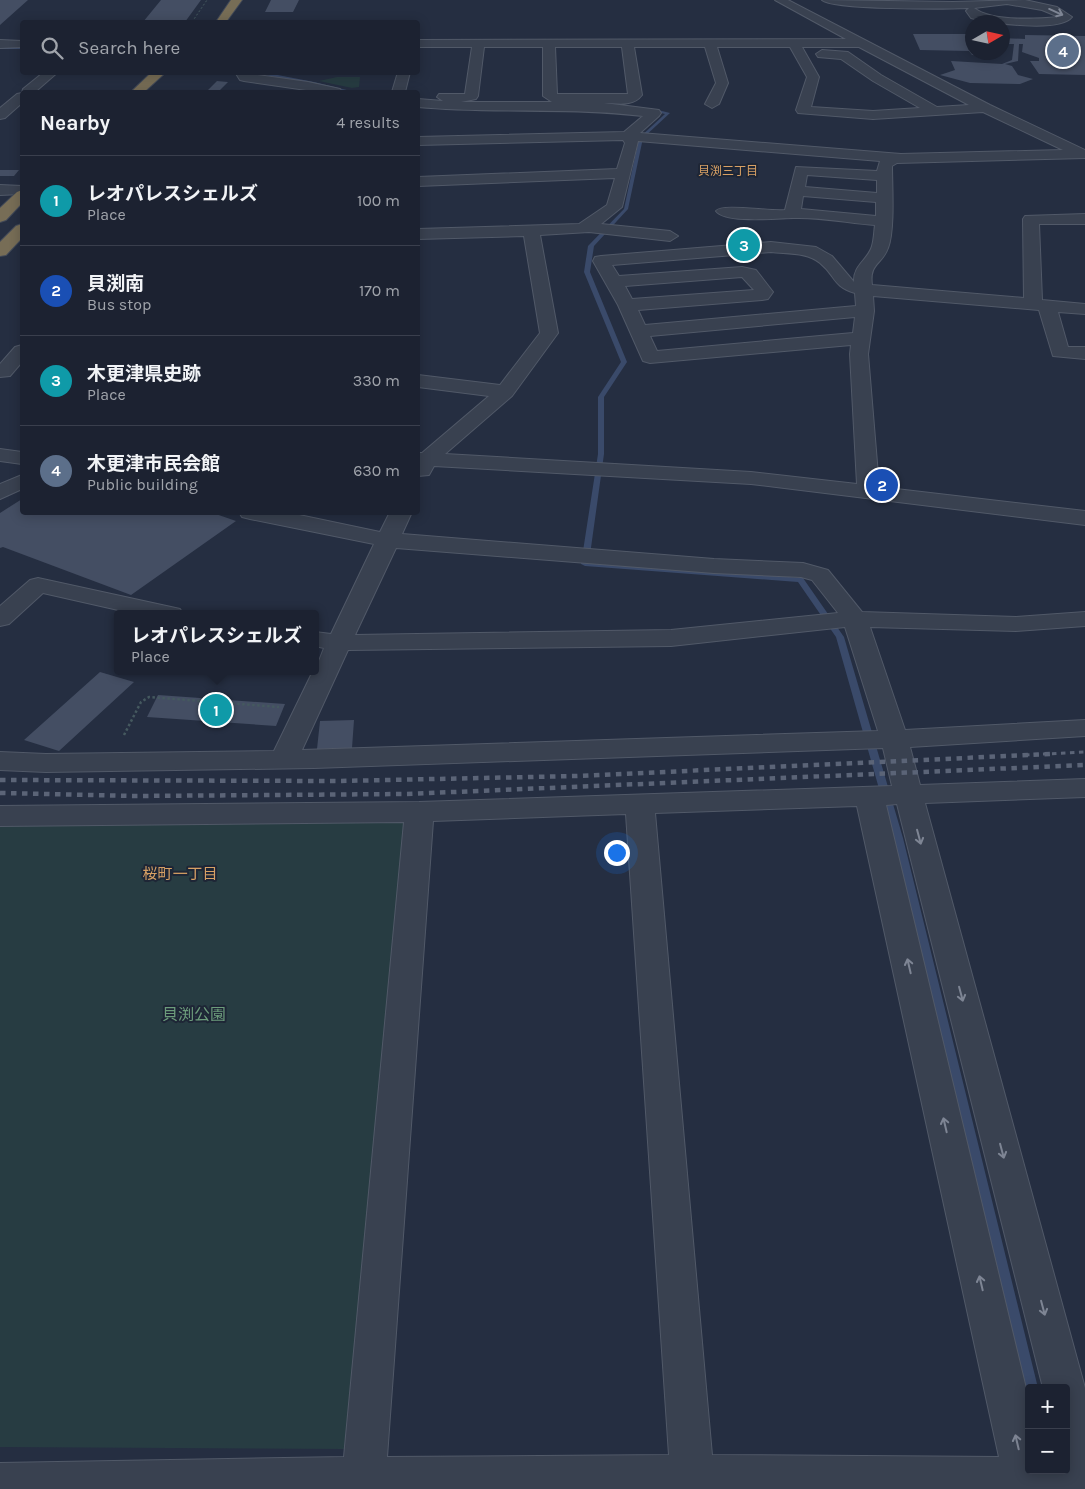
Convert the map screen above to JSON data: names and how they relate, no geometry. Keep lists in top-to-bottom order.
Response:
{
  "districts": ["貝渕三丁目", "桜町一丁目"],
  "parks": ["貝渕公園"],
  "north": "right",
  "page": {
    "search": "Search here",
    "pins": [
      "4",
      "3",
      "2",
      "1"
    ],
    "heading": ["Nearby", "4 results"],
    "list": [
      {
        "mark": "1",
        "name": "レオパレスシェルズ",
        "note": "Place",
        "value": "100 m"
      },
      {
        "mark": "2",
        "name": "貝渕南",
        "note": "Bus stop",
        "value": "170 m"
      },
      {
        "mark": "3",
        "name": "木更津県史跡",
        "note": "Place",
        "value": "330 m"
      },
      {
        "mark": "4",
        "name": "木更津市民会館",
        "note": "Public building",
        "value": "630 m"
      }
    ],
    "popup": ["レオパレスシェルズ", "Place"],
    "map_buttons": ["+", "−"]
  }
}
